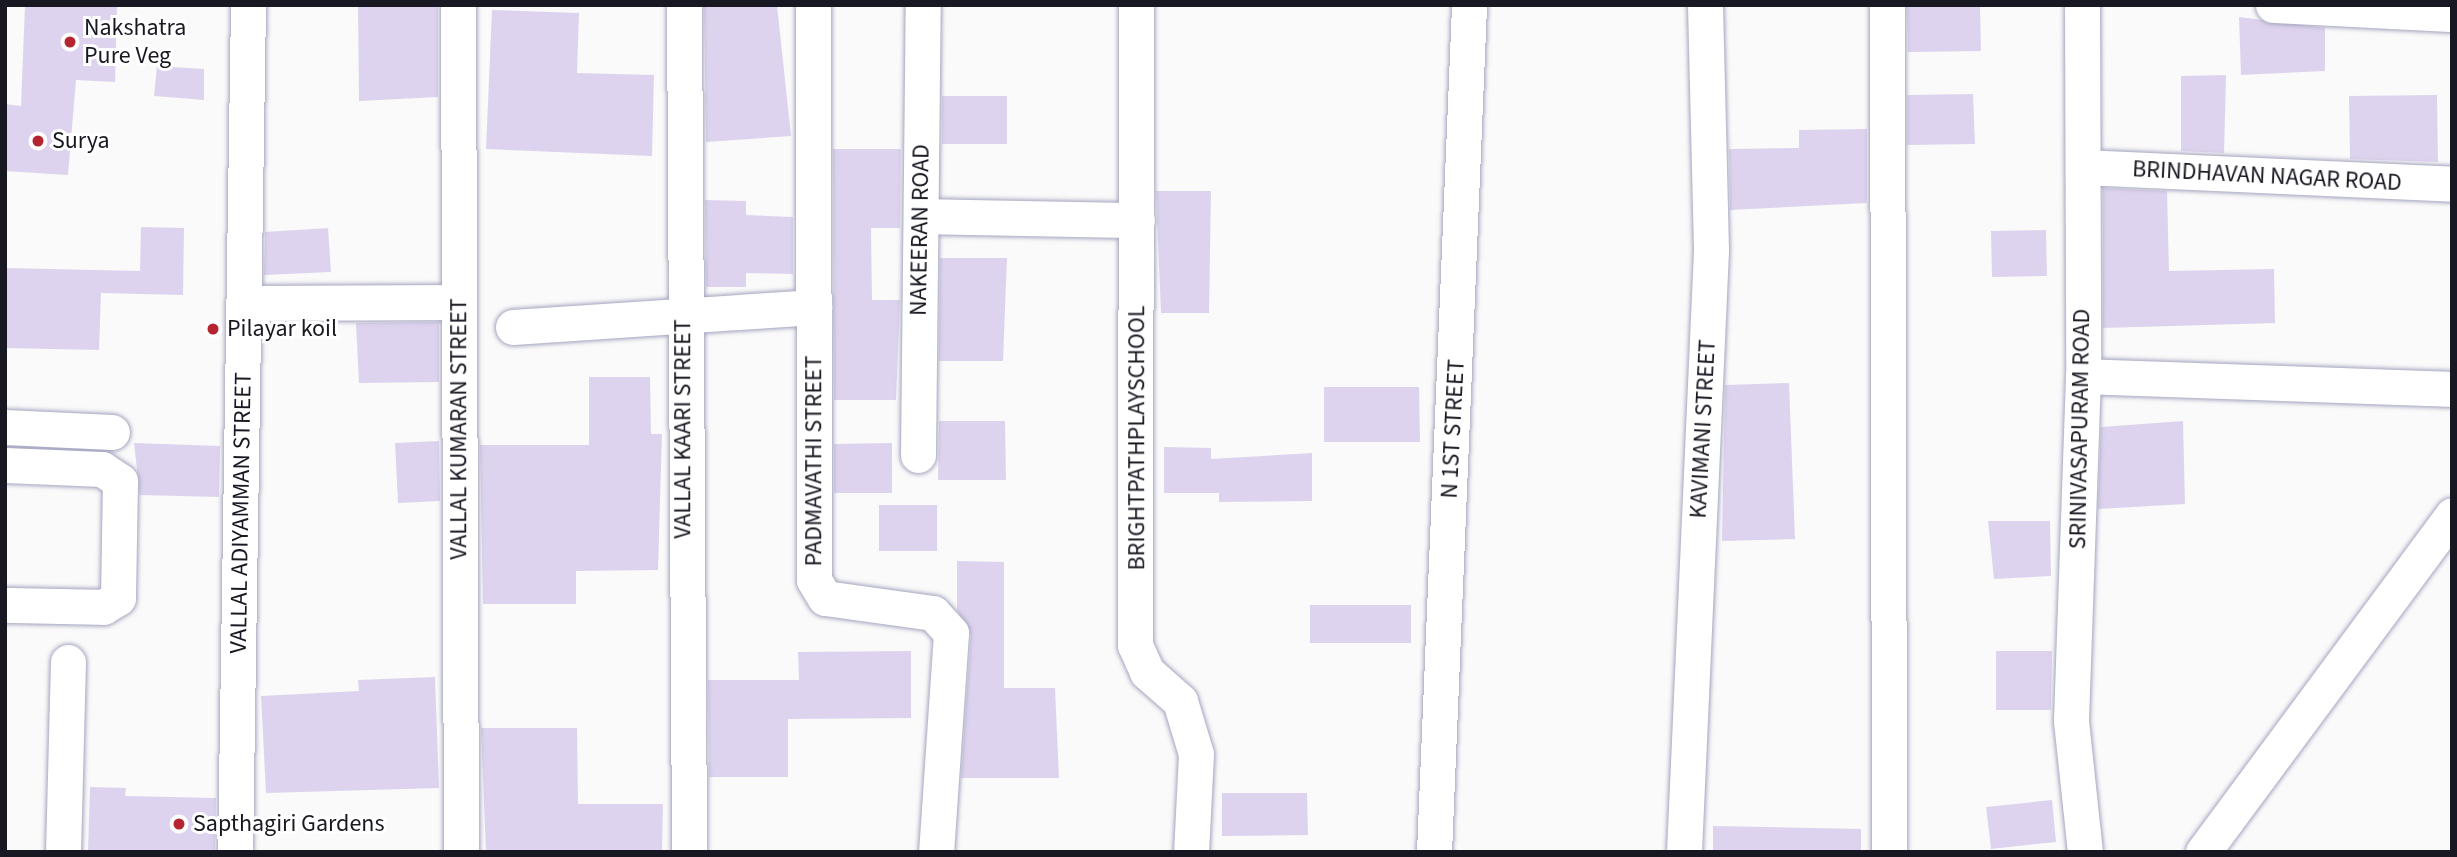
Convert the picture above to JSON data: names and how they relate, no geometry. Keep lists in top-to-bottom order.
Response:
{
  "streets": {
    "street": [
      "BRINDHAVAN NAGAR ROAD",
      "NAKEERAN ROAD",
      "VALLAL KUMARAN STREET",
      "VALLAL KAARI STREET",
      "N 1ST STREET",
      "KAVIMANI STREET",
      "SRINIVASAPURAM ROAD",
      "BRIGHTPATHPLAYSCHOOL",
      "PADMAVATHI STREET",
      "VALLAL ADIYAMMAN STREET"
    ]
  },
  "crossings": [
    ["BRINDHAVAN NAGAR ROAD", "SRINIVASAPURAM ROAD"]
  ],
  "places": [
    "Nakshatra Pure Veg",
    "Surya",
    "Pilayar koil",
    "Sapthagiri Gardens"
  ]
}
